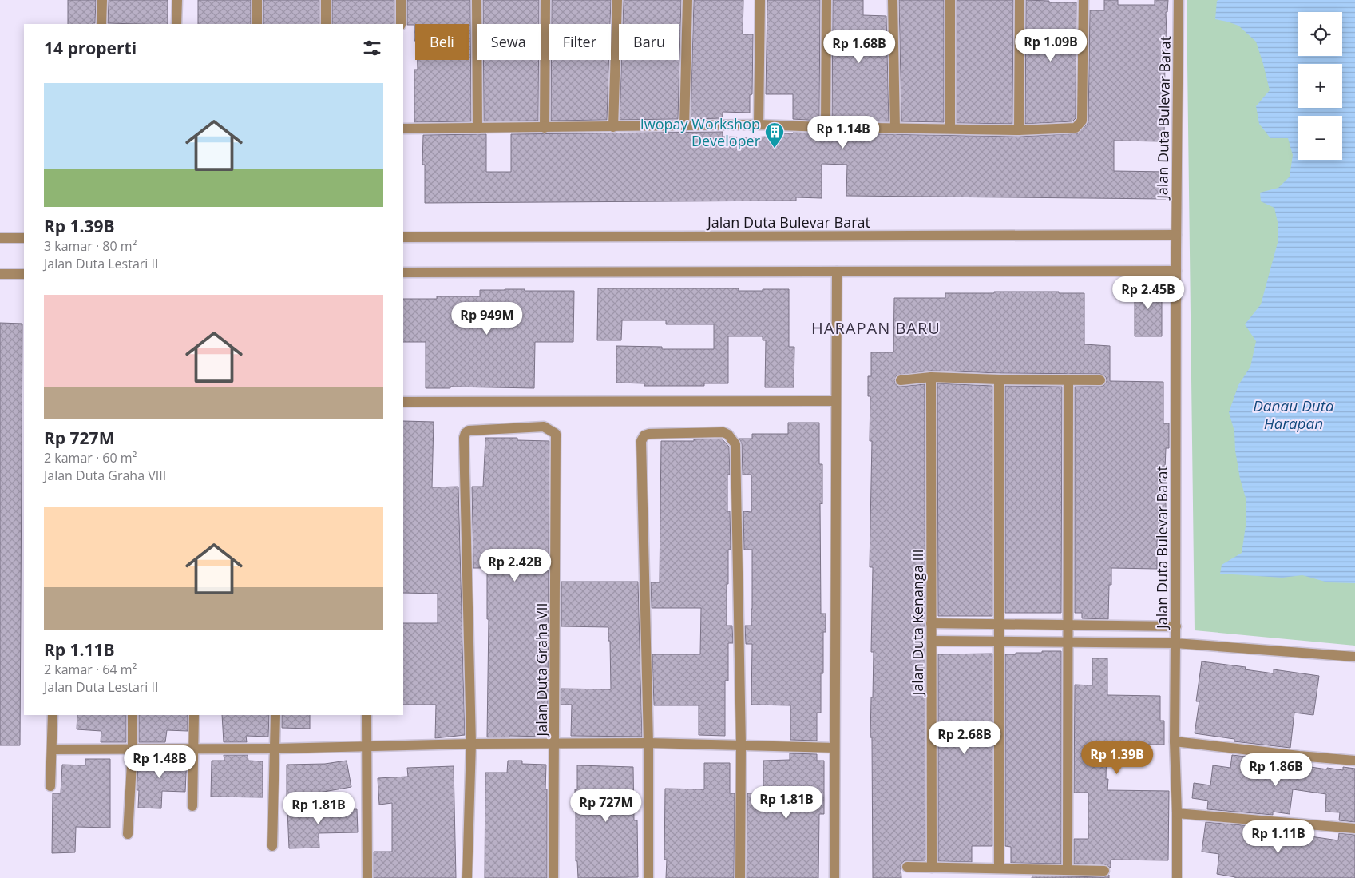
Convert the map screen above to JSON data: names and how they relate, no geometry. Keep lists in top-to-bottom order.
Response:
{
  "streets": {
    "street": ["Jalan Duta Bulevar Barat", "Jalan Duta Kenanga III", "Jalan Duta Graha VII"]
  },
  "districts": ["HARAPAN BARU"],
  "water": ["Danau Duta Harapan"],
  "places": {
    "building": ["Iwopay Workshop Developer"]
  },
  "page": {
    "map_buttons": ["+", "−"],
    "chip": [
      "Beli",
      "Sewa",
      "Filter",
      "Baru"
    ],
    "heading": "14 properti",
    "price": [
      "Rp 1.09B",
      "Rp 1.68B",
      "Rp 1.14B",
      "Rp 2.45B",
      "Rp 949M",
      "Rp 2.42B",
      "Rp 2.68B",
      "Rp 1.39B",
      "Rp 1.48B",
      "Rp 1.86B",
      "Rp 1.81B",
      "Rp 727M",
      "Rp 1.81B",
      "Rp 1.11B"
    ],
    "list": [
      {
        "name": "Rp 1.39B",
        "note": "3 kamar · 80 m² · Jalan Duta Lestari II"
      },
      {
        "name": "Rp 727M",
        "note": "2 kamar · 60 m² · Jalan Duta Graha VIII"
      },
      {
        "name": "Rp 1.11B",
        "note": "2 kamar · 64 m² · Jalan Duta Lestari II"
      }
    ]
  }
}
